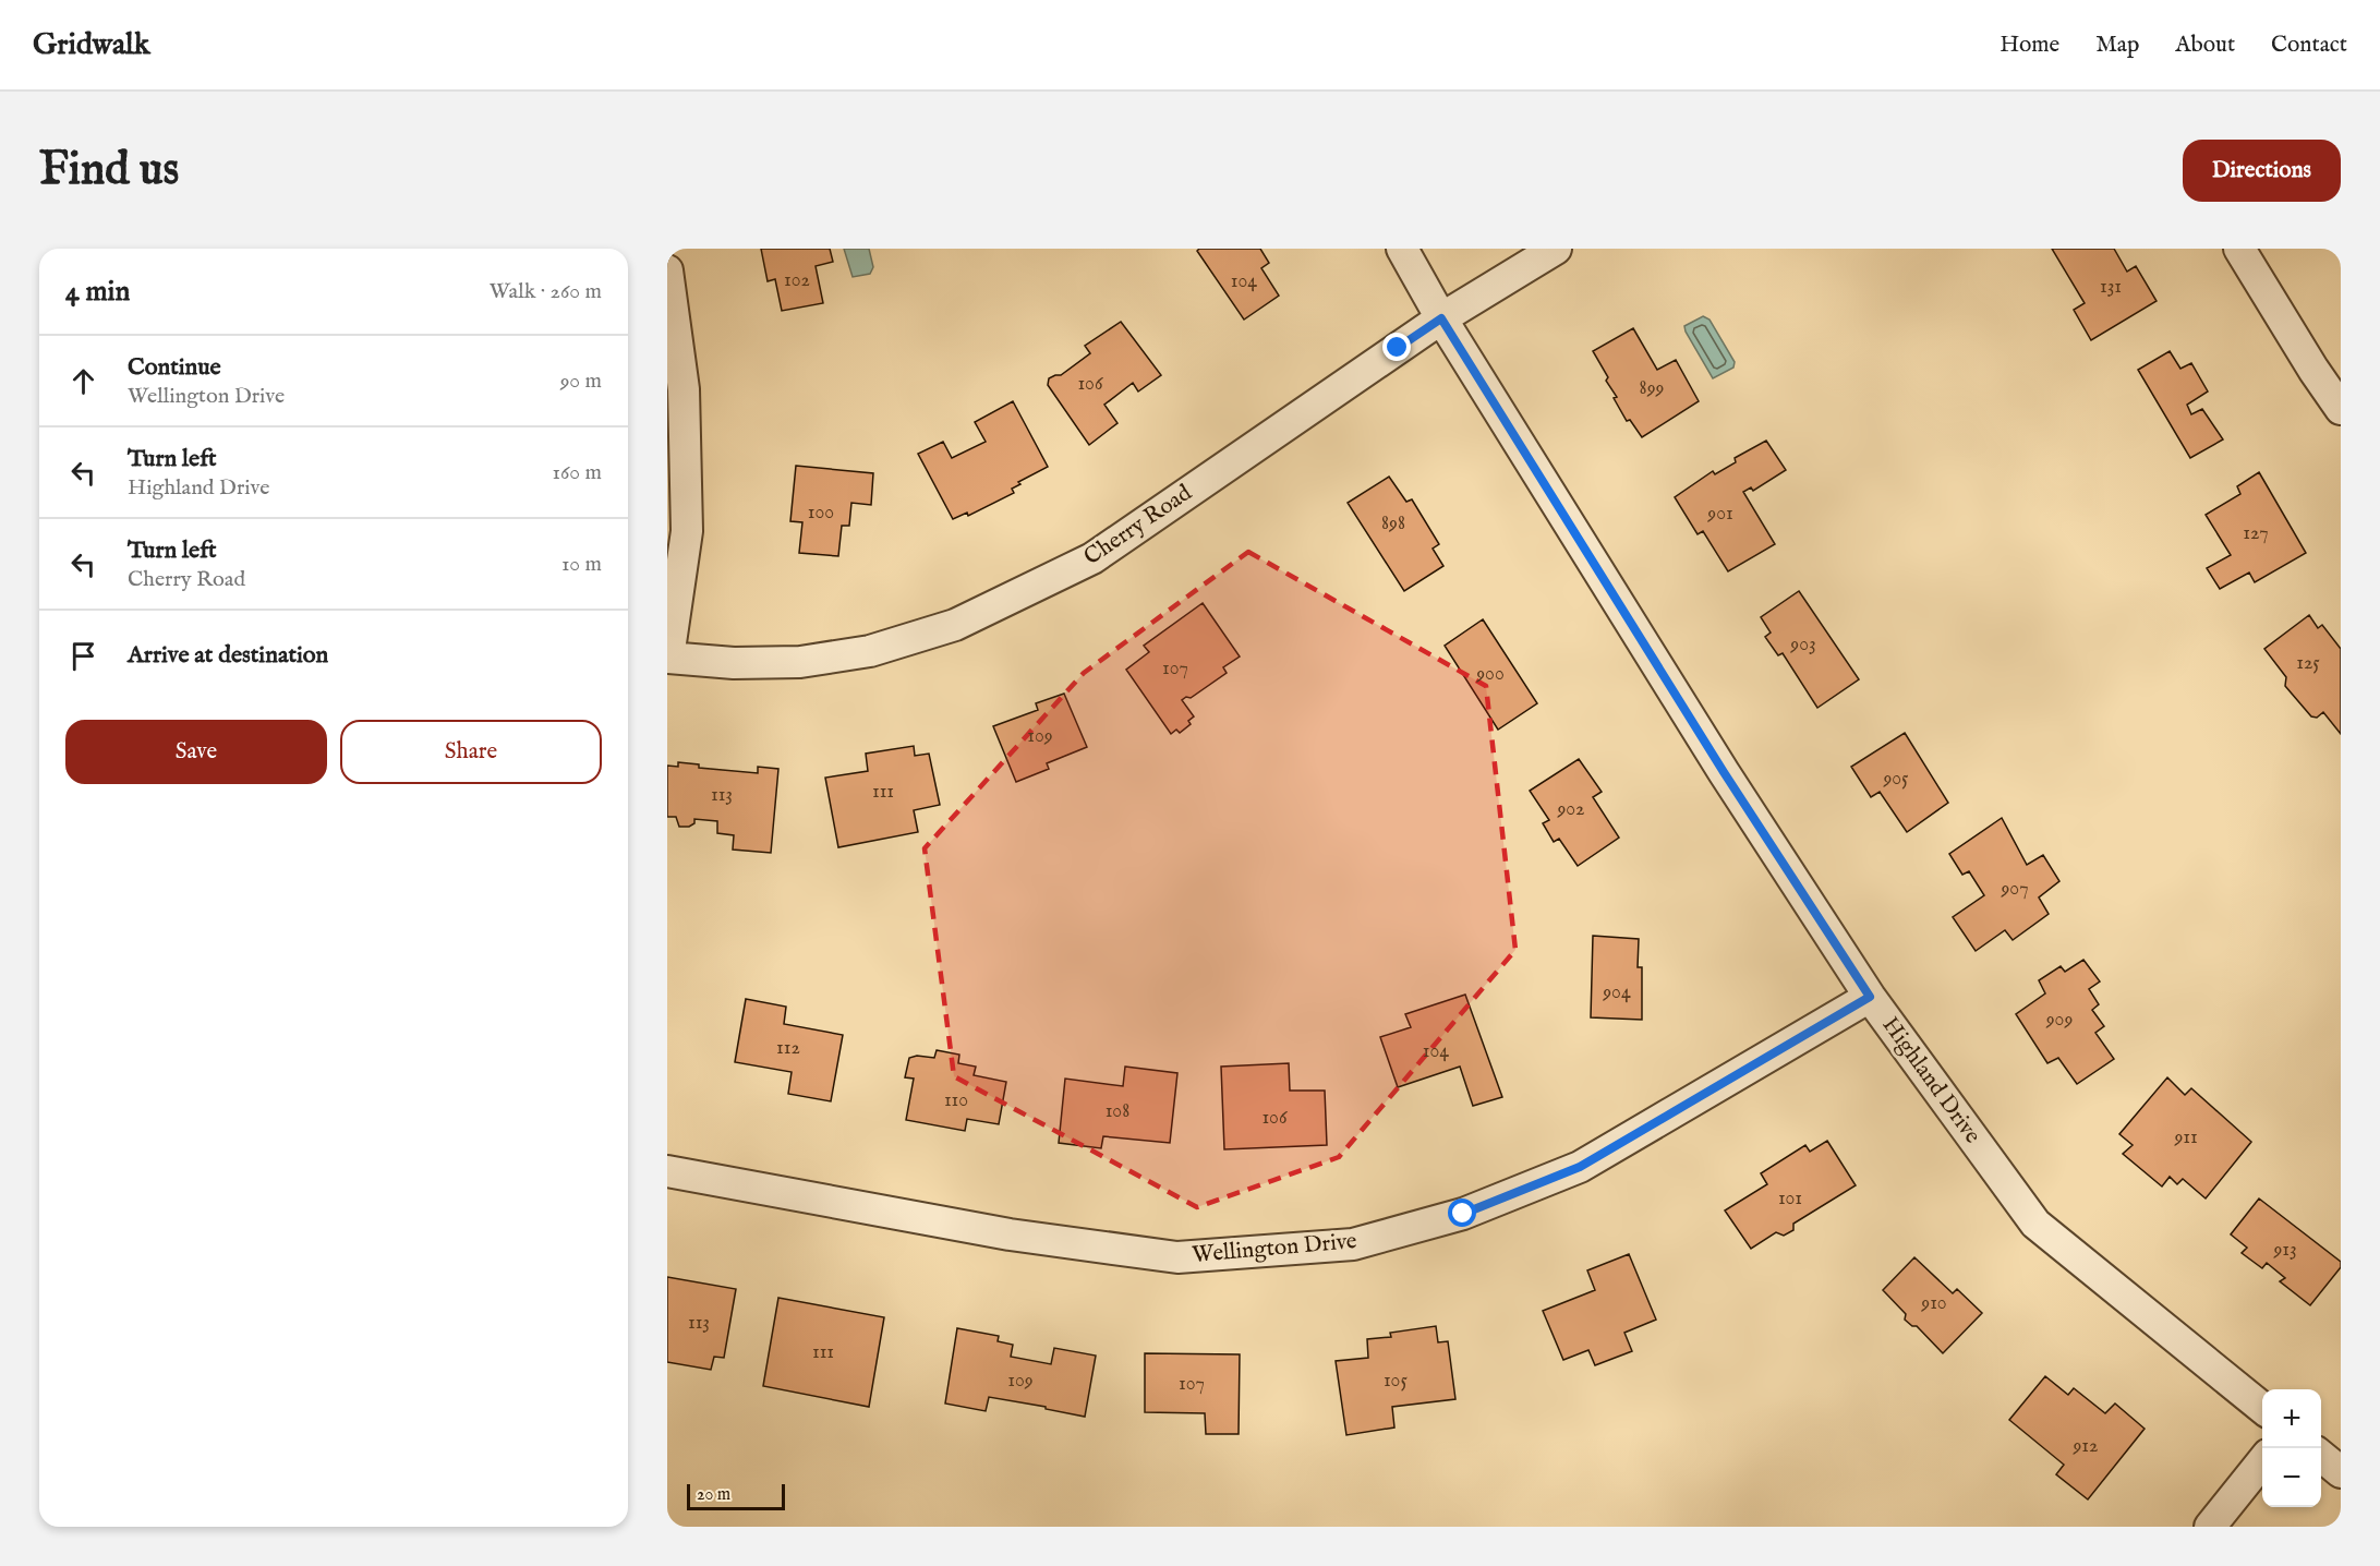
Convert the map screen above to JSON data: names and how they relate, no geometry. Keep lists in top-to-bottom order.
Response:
{
  "streets": {
    "street": ["Cherry Road", "Highland Drive", "Wellington Drive"]
  },
  "crossings": [
    ["Cherry Road", "Highland Drive"],
    ["Highland Drive", "Wellington Drive"]
  ],
  "house_numbers": [
    "102",
    "104",
    "131",
    "106",
    "899",
    "100",
    "901",
    "898",
    "127",
    "903",
    "125",
    "107",
    "900",
    "109",
    "905",
    "111",
    "113",
    "902",
    "907",
    "904",
    "909",
    "112",
    "104",
    "110",
    "108",
    "106",
    "911",
    "101",
    "913",
    "910",
    "113",
    "111",
    "109",
    "105",
    "107",
    "912"
  ],
  "scale_bar": "20 m",
  "page": {
    "header": "Gridwalk",
    "nav": [
      "Home",
      "Map",
      "About",
      "Contact"
    ],
    "buttons": [
      "Directions",
      ["Save", "Share"]
    ],
    "title": "Find us",
    "heading": ["4 min", "Walk · 260 m"],
    "list": [
      ["Continue", "Wellington Drive", "90 m"],
      ["Turn left", "Highland Drive", "160 m"],
      ["Turn left", "Cherry Road", "10 m"],
      "Arrive at destination"
    ],
    "map_buttons": ["+", "−"],
    "scale": "20 m"
  }
}
